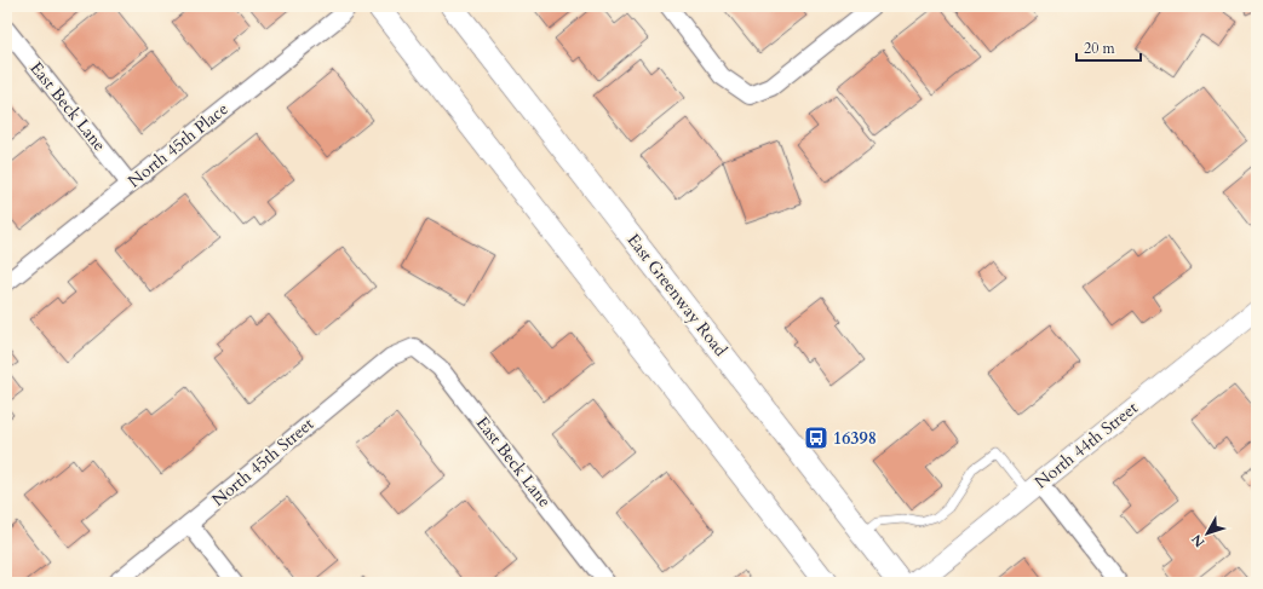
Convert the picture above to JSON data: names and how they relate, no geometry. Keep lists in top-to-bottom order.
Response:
{
  "streets": {
    "main road": ["East Greenway Road"],
    "street": [
      "East Beck Lane",
      "North 45th Place",
      "North 44th Street",
      "North 45th Street"
    ]
  },
  "crossings": [
    ["East Beck Lane", "North 45th Place"],
    ["East Beck Lane", "North 45th Street"]
  ],
  "places": {
    "bus stop": ["16398"]
  },
  "scale_bar": "20 m",
  "north": "bottom left"
}
